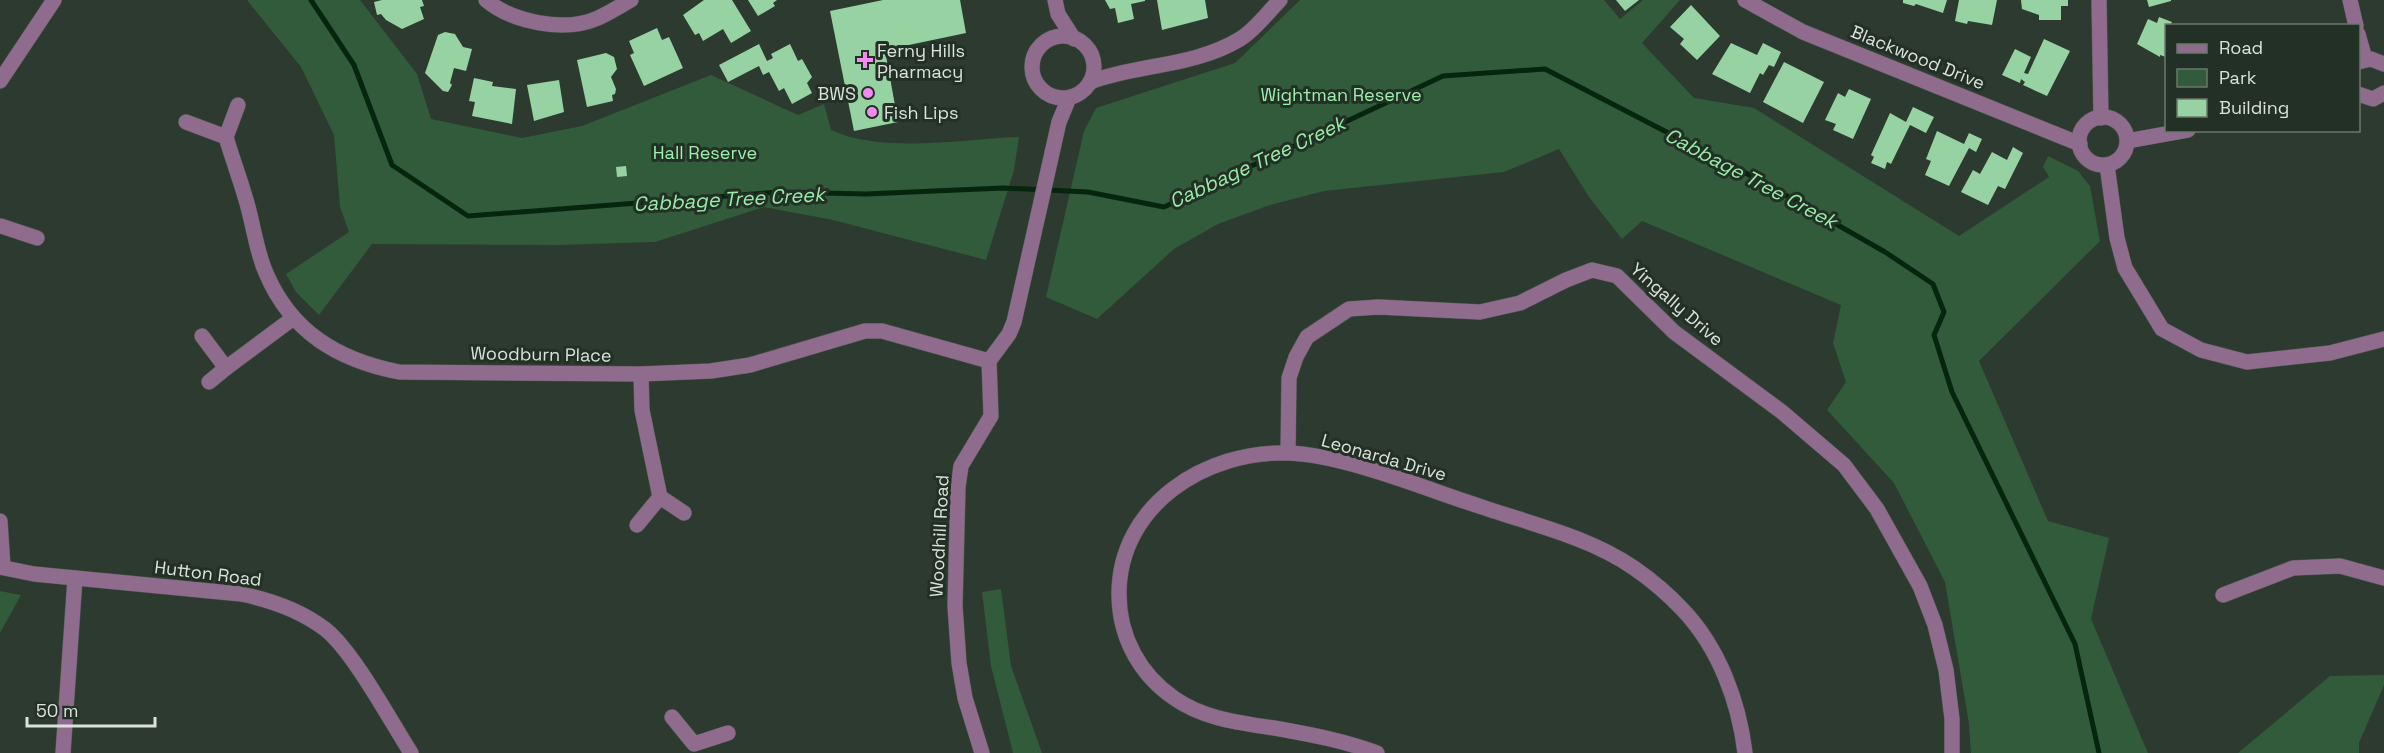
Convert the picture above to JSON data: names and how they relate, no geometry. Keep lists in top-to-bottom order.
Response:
{
  "streets": {
    "street": [
      "Blackwood Drive",
      "Yingally Drive",
      "Woodburn Place",
      "Leonarda Drive",
      "Woodhill Road",
      "Hutton Road"
    ]
  },
  "crossings": [
    ["Yingally Drive", "Leonarda Drive"],
    ["Woodburn Place", "Woodhill Road"]
  ],
  "water": ["Cabbage Tree Creek"],
  "parks": ["Wightman Reserve", "Hall Reserve"],
  "places": {
    "health": ["Ferny Hills Pharmacy"],
    "other": ["BWS", "Fish Lips"]
  },
  "legend": ["Road", "Park", "Building"],
  "scale_bar": "50 m"
}
